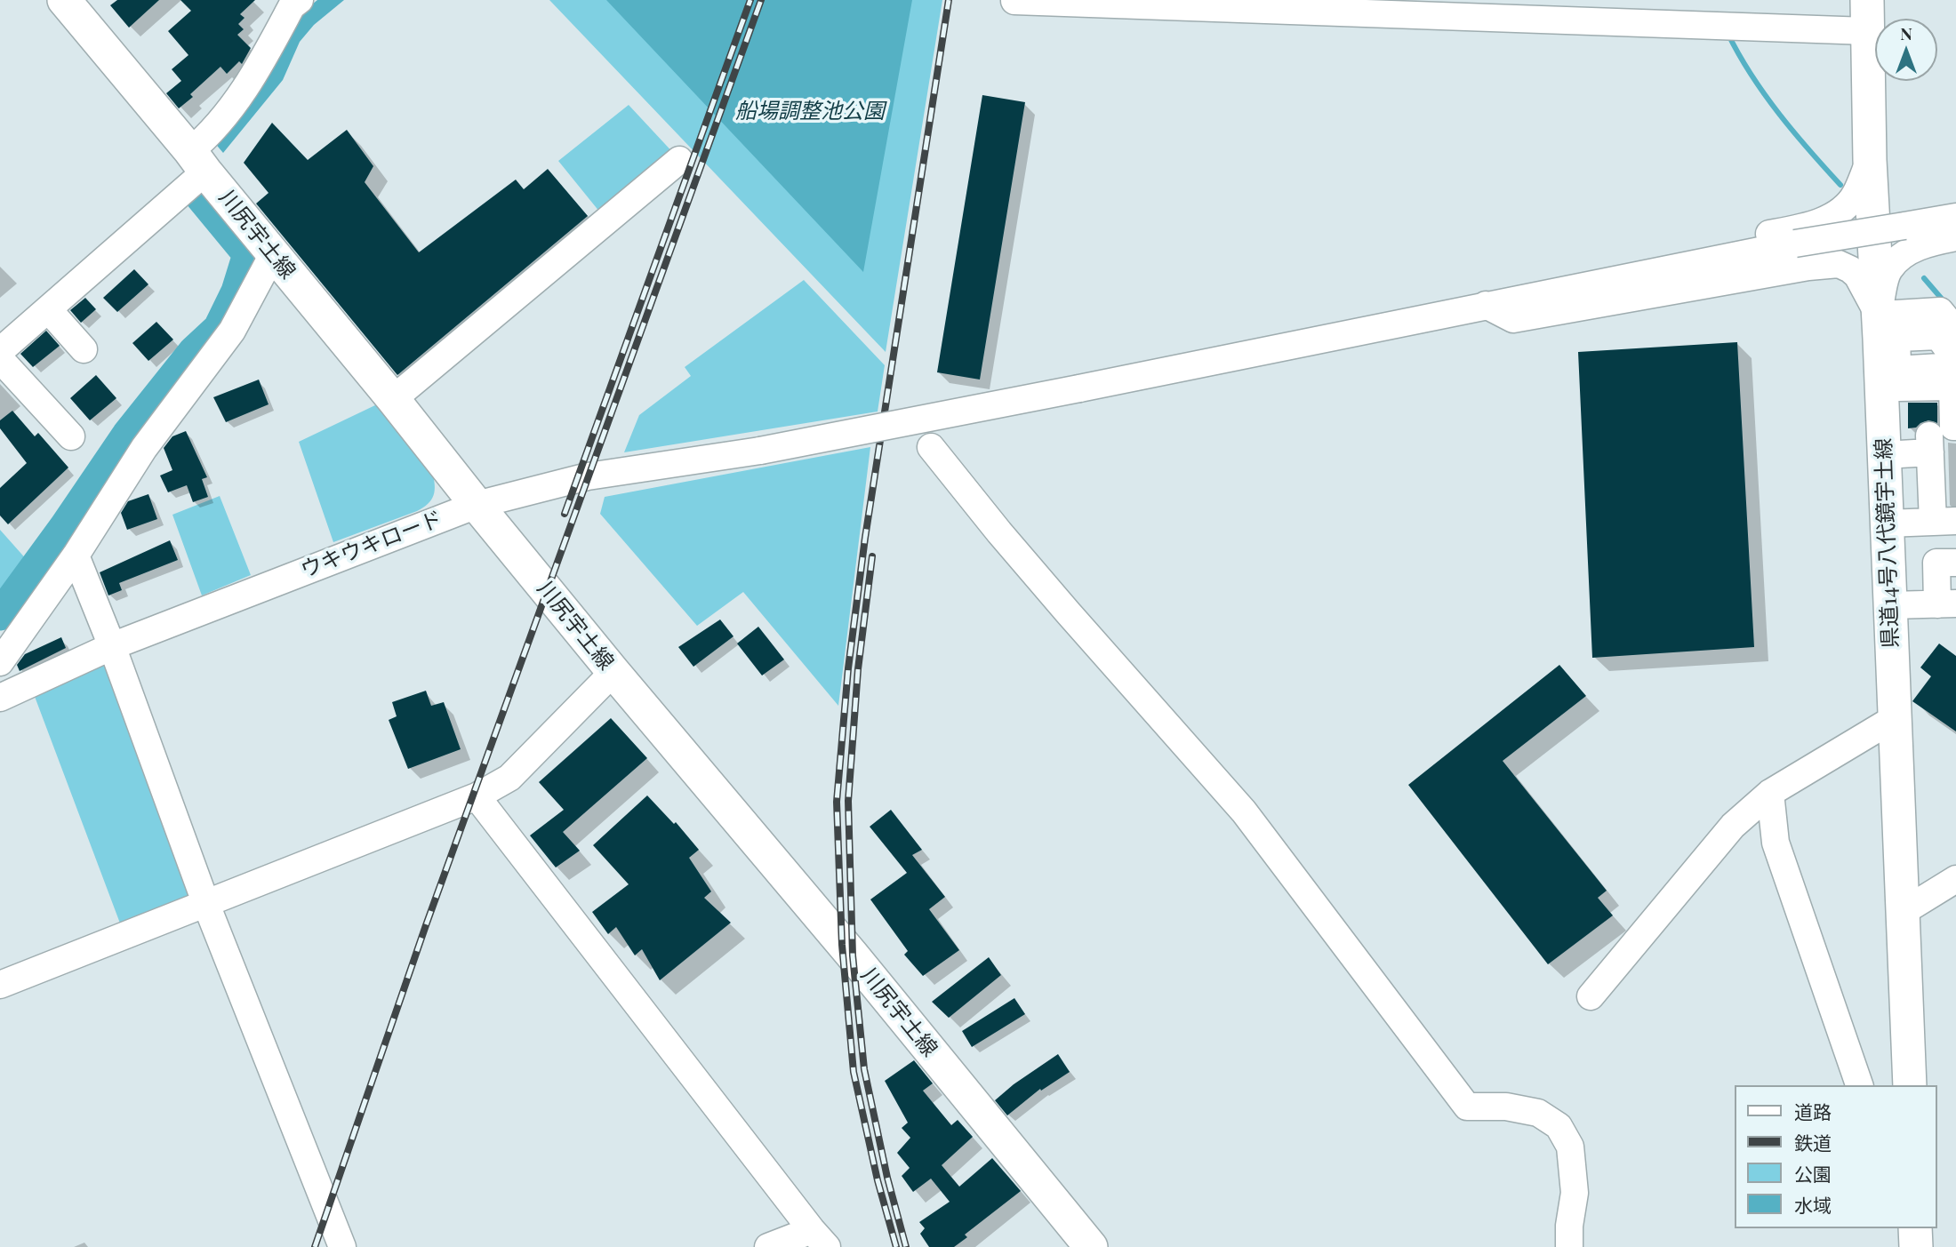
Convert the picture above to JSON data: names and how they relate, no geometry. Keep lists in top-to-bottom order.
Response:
{
  "streets": {
    "main road": ["川尻宇土線", "県道14号八代鏡宇土線"],
    "street": ["ウキウキロード"]
  },
  "crossings": [
    ["川尻宇土線", "ウキウキロード"]
  ],
  "parks": ["船場調整池公園"],
  "legend": [
    "道路",
    "鉄道",
    "公園",
    "水域"
  ],
  "north": "top"
}
